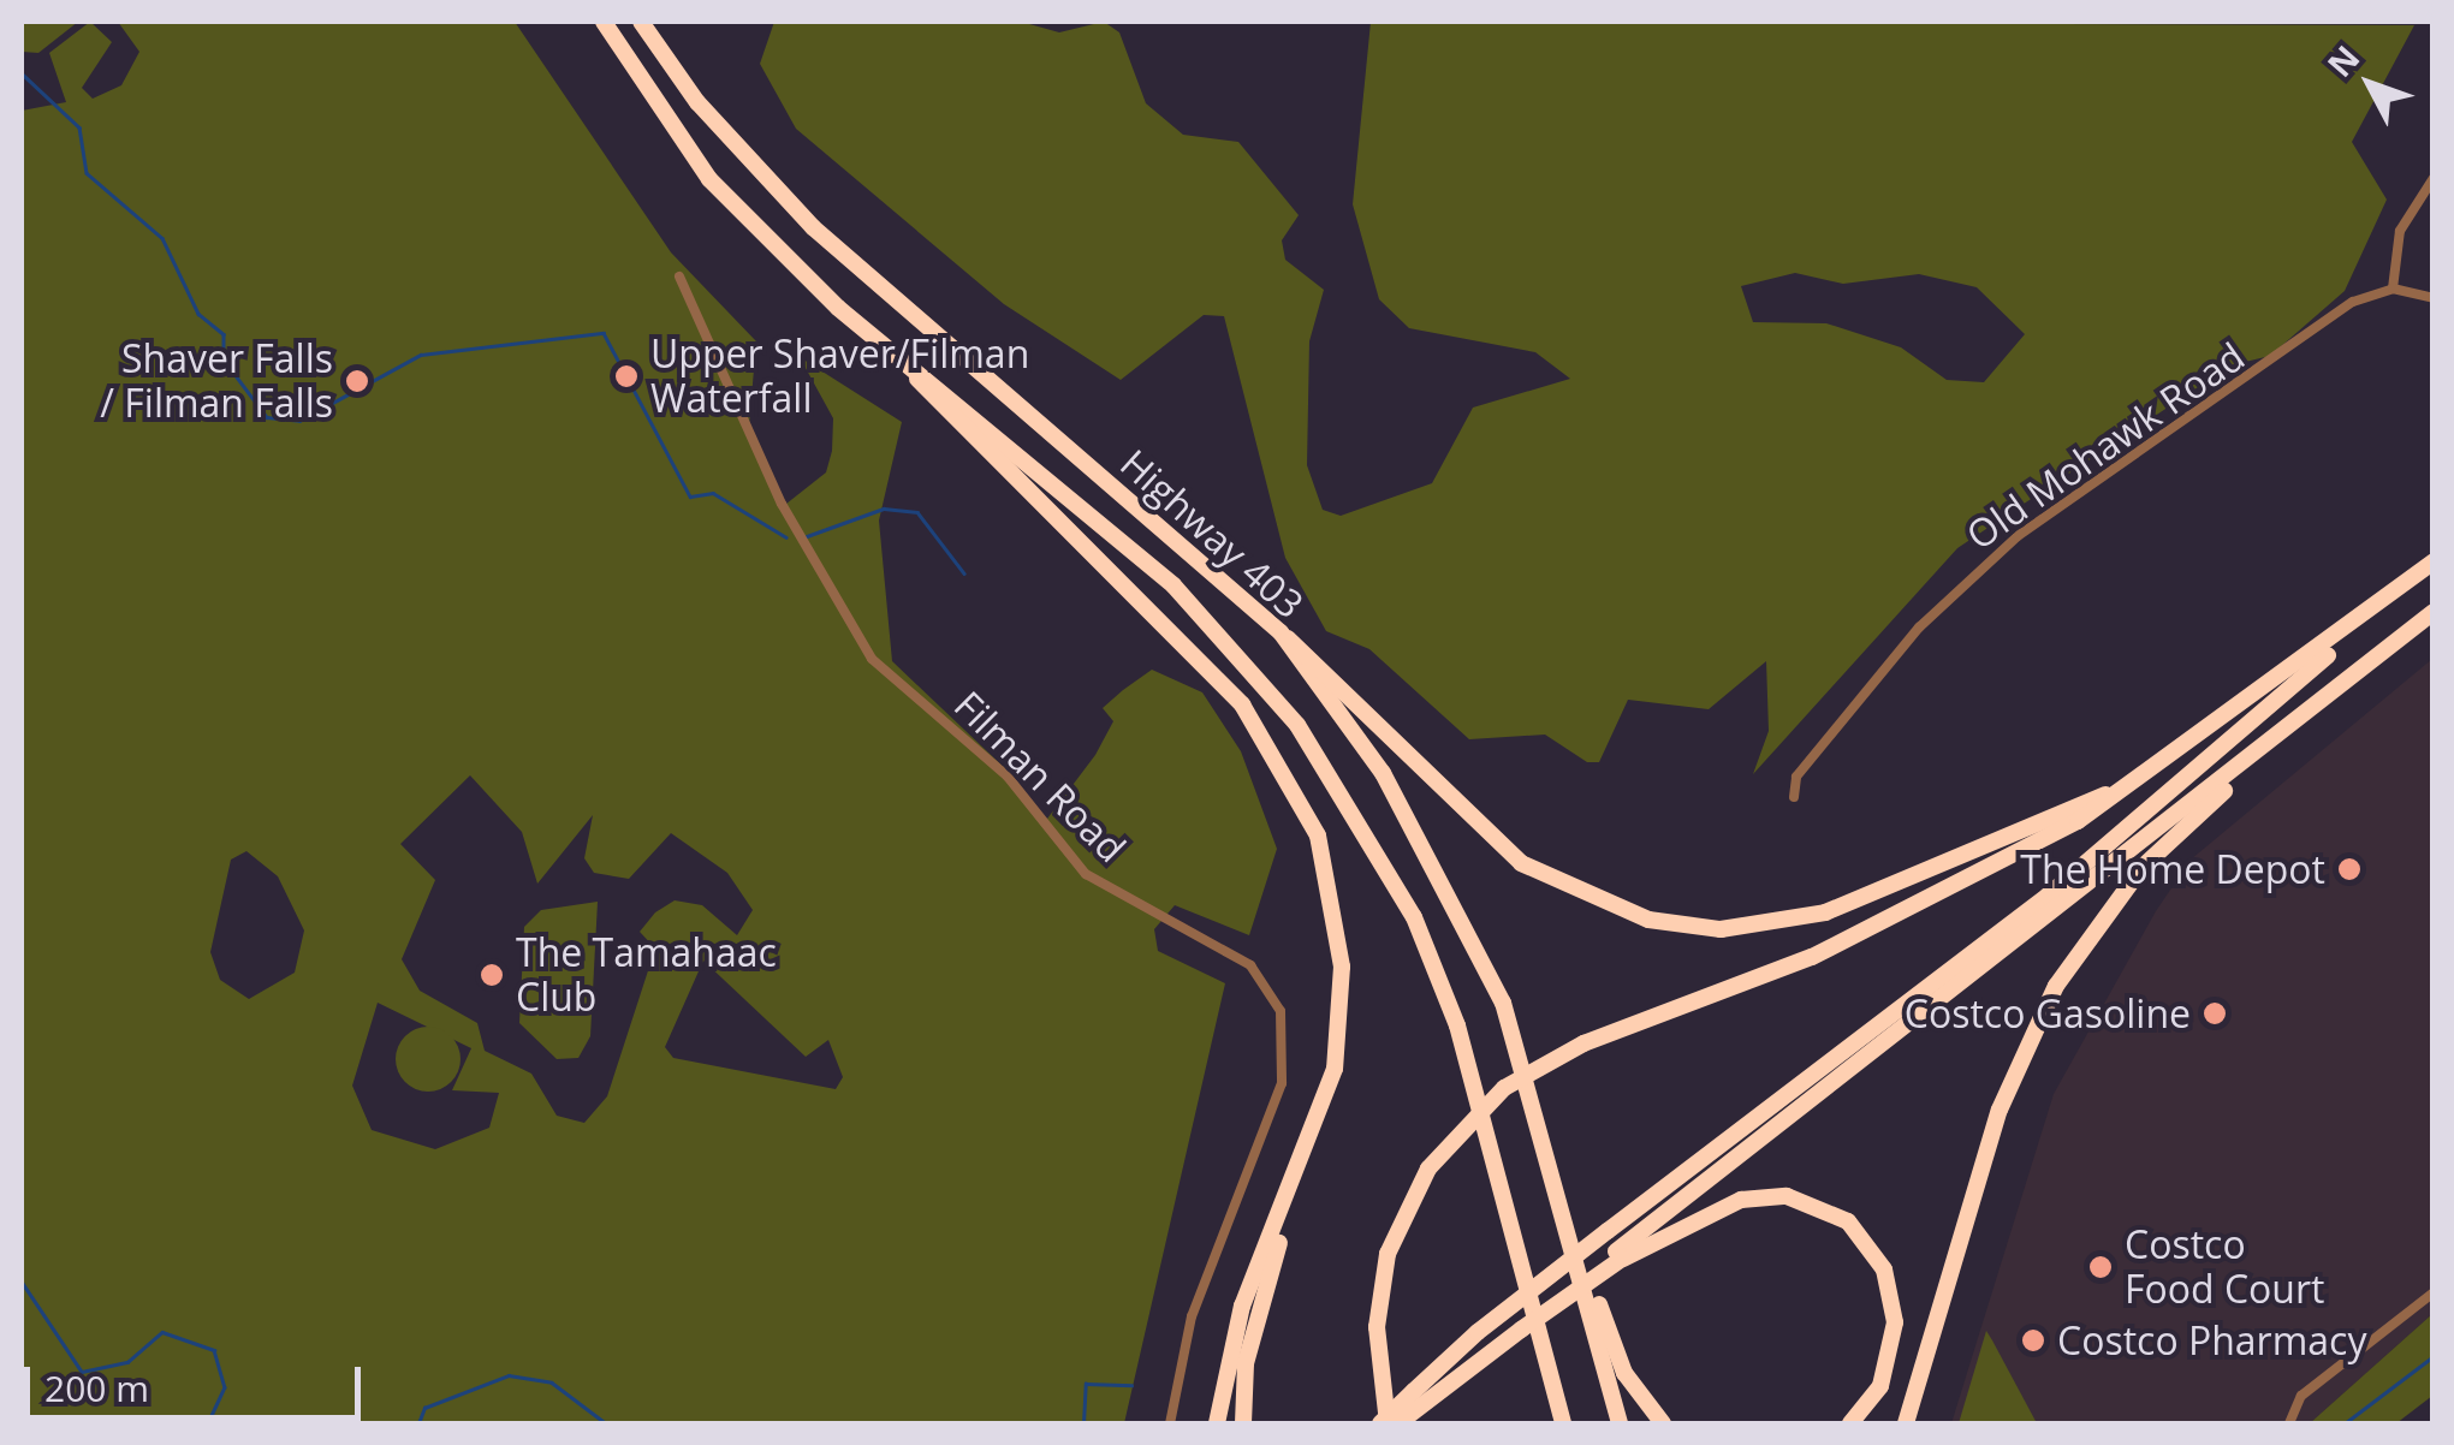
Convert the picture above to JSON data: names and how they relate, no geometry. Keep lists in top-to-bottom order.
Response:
{
  "streets": {
    "highway": ["Highway 403"],
    "street": ["Old Mohawk Road", "Filman Road"]
  },
  "places": [
    "Upper Shaver/Filman Waterfall",
    "Shaver Falls / Filman Falls",
    "The Home Depot",
    "The Tamahaac Club",
    "Costco Gasoline",
    "Costco Food Court",
    "Costco Pharmacy"
  ],
  "scale_bar": "200 m",
  "north": "top left"
}
